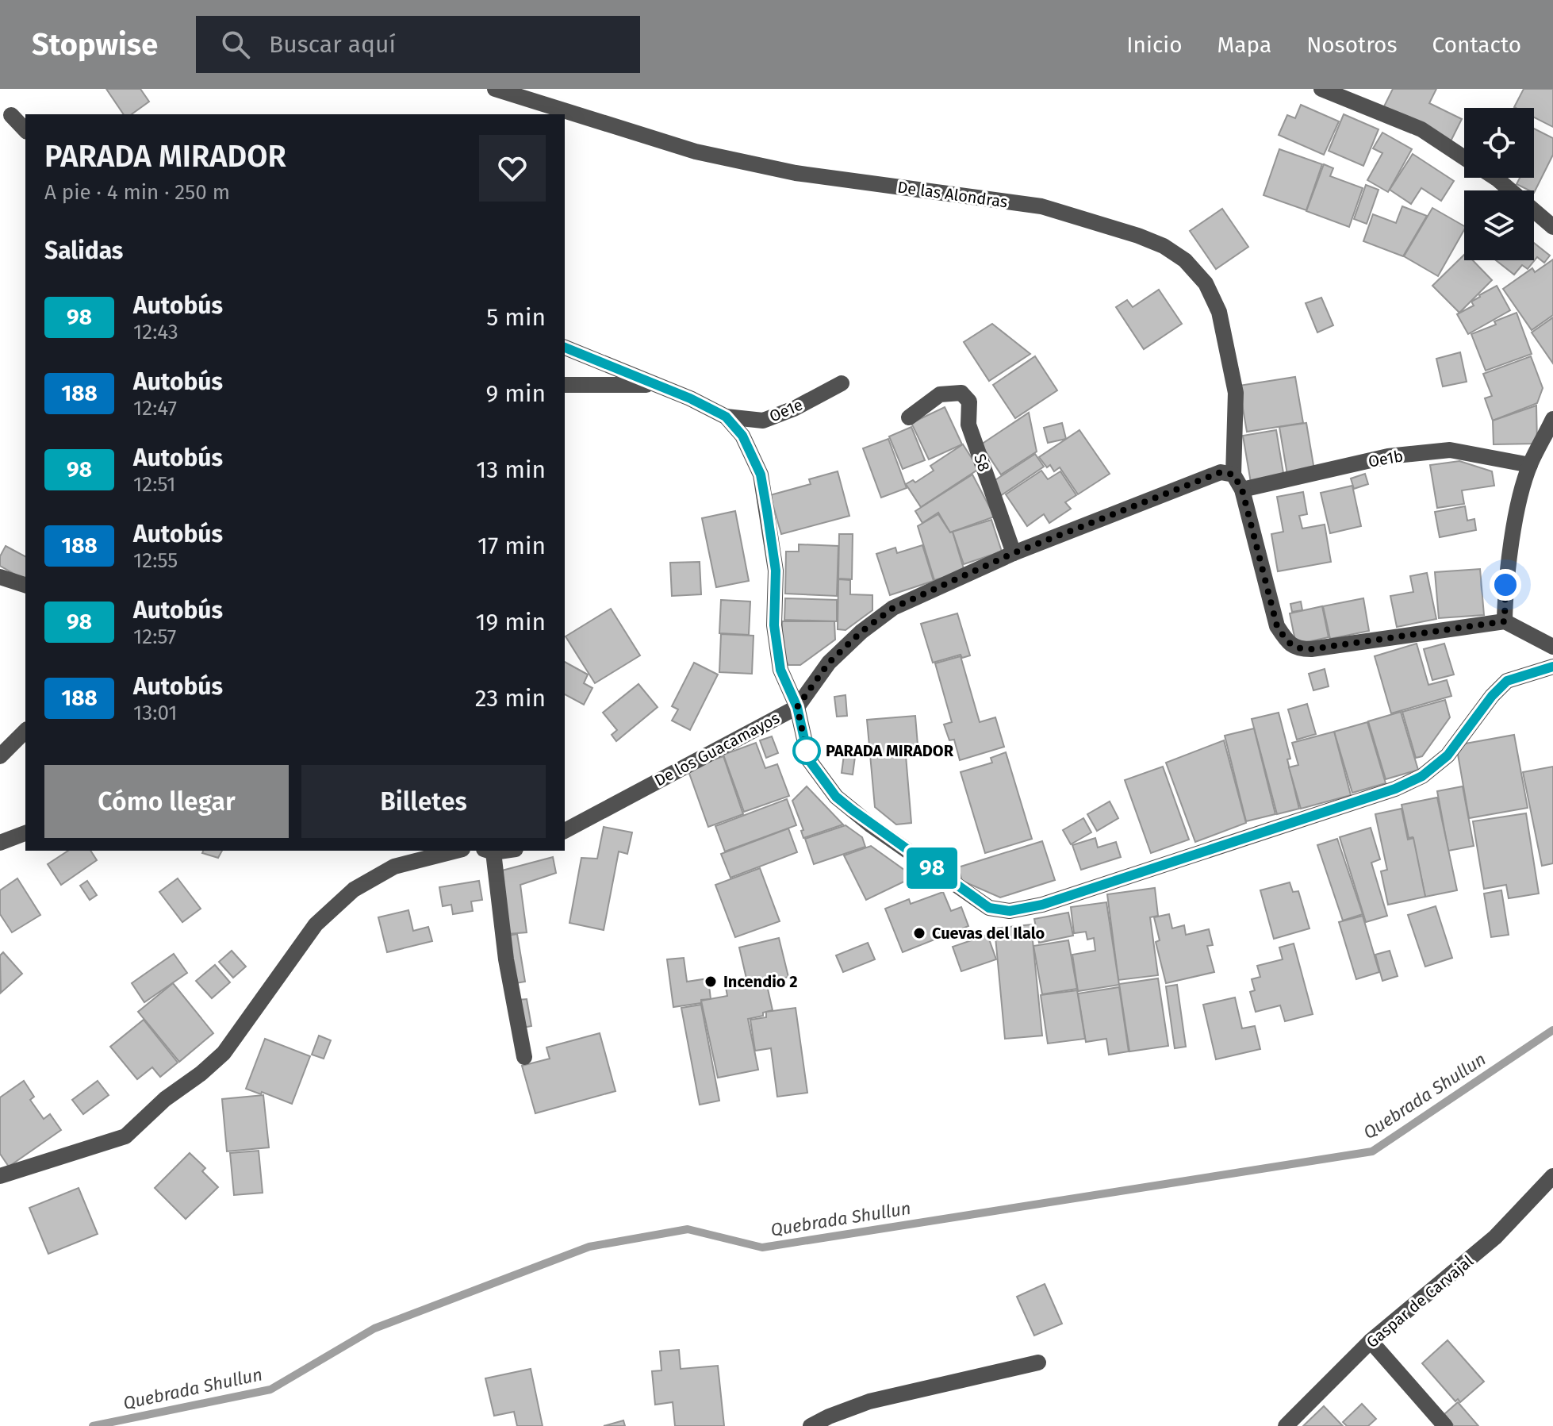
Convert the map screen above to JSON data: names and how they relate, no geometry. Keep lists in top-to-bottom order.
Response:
{
  "streets": {
    "street": [
      "De las Alondras",
      "Oe1e",
      "Oe1b",
      "S8",
      "De los Guacamayos",
      "Gaspar de Carvajal"
    ]
  },
  "crossings": [
    ["De las Alondras", "De los Guacamayos"],
    ["S8", "De los Guacamayos"]
  ],
  "water": ["Quebrada Shullun"],
  "places": ["PARADA MIRADOR", "Cuevas del Ilalo", "Incendio 2"],
  "lines": ["bus line 98"],
  "page": {
    "header": "Stopwise",
    "search": "Buscar aquí",
    "nav": [
      "Inicio",
      "Mapa",
      "Nosotros",
      "Contacto"
    ],
    "on_map": "98",
    "heading": [
      ["PARADA MIRADOR", "A pie · 4 min · 250 m"],
      "Salidas"
    ],
    "list": [
      {
        "mark": "98",
        "name": "Autobús",
        "note": "12:43",
        "value": "5 min"
      },
      {
        "mark": "188",
        "name": "Autobús",
        "note": "12:47",
        "value": "9 min"
      },
      {
        "mark": "98",
        "name": "Autobús",
        "note": "12:51",
        "value": "13 min"
      },
      {
        "mark": "188",
        "name": "Autobús",
        "note": "12:55",
        "value": "17 min"
      },
      {
        "mark": "98",
        "name": "Autobús",
        "note": "12:57",
        "value": "19 min"
      },
      {
        "mark": "188",
        "name": "Autobús",
        "note": "13:01",
        "value": "23 min"
      }
    ],
    "buttons": ["Cómo llegar", "Billetes"]
  }
}
